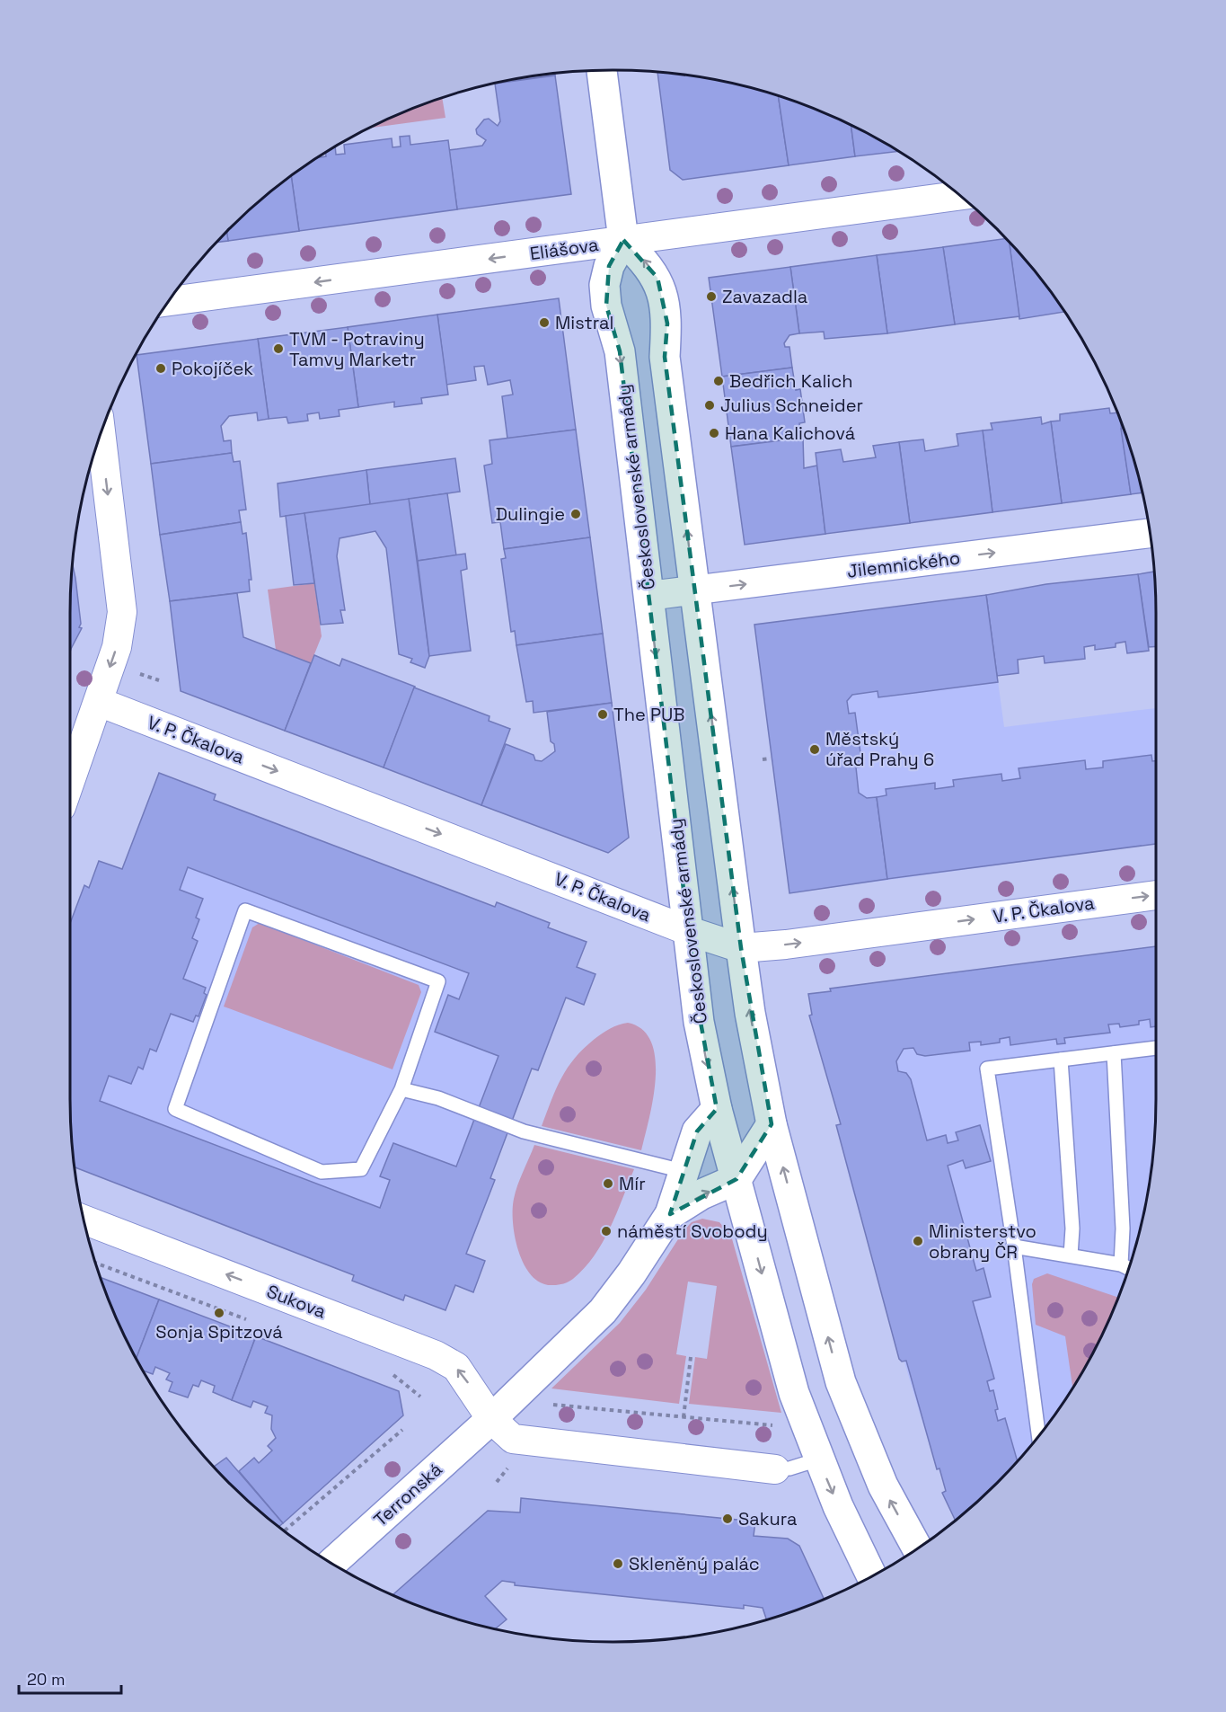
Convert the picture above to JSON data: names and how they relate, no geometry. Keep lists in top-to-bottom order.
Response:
{
  "streets": {
    "main road": ["Československé armády", "Terronská"],
    "street": [
      "Eliášova",
      "Jilemnického",
      "V. P. Čkalova",
      "Sukova"
    ]
  },
  "crossings": [
    ["Eliášova", "Československé armády"],
    ["Československé armády", "Jilemnického"],
    ["Československé armády", "V. P. Čkalova"],
    ["Sukova", "Terronská"]
  ],
  "one_way": [
    "Eliášova",
    "Jilemnického",
    "V. P. Čkalova",
    "Sukova"
  ],
  "places": [
    "Zavazadla",
    "Mistral",
    "TVM - Potraviny Tamvy Marketr",
    "Pokojíček",
    "Bedřich Kalich",
    "Julius Schneider",
    "Hana Kalichová",
    "Dulingie",
    "The PUB",
    "Městský úřad Prahy 6",
    "Mír",
    "náměstí Svobody",
    "Ministerstvo obrany ČR",
    "Sonja Spitzová",
    "Sakura",
    "Skleněný palác"
  ],
  "scale_bar": "20 m"
}
